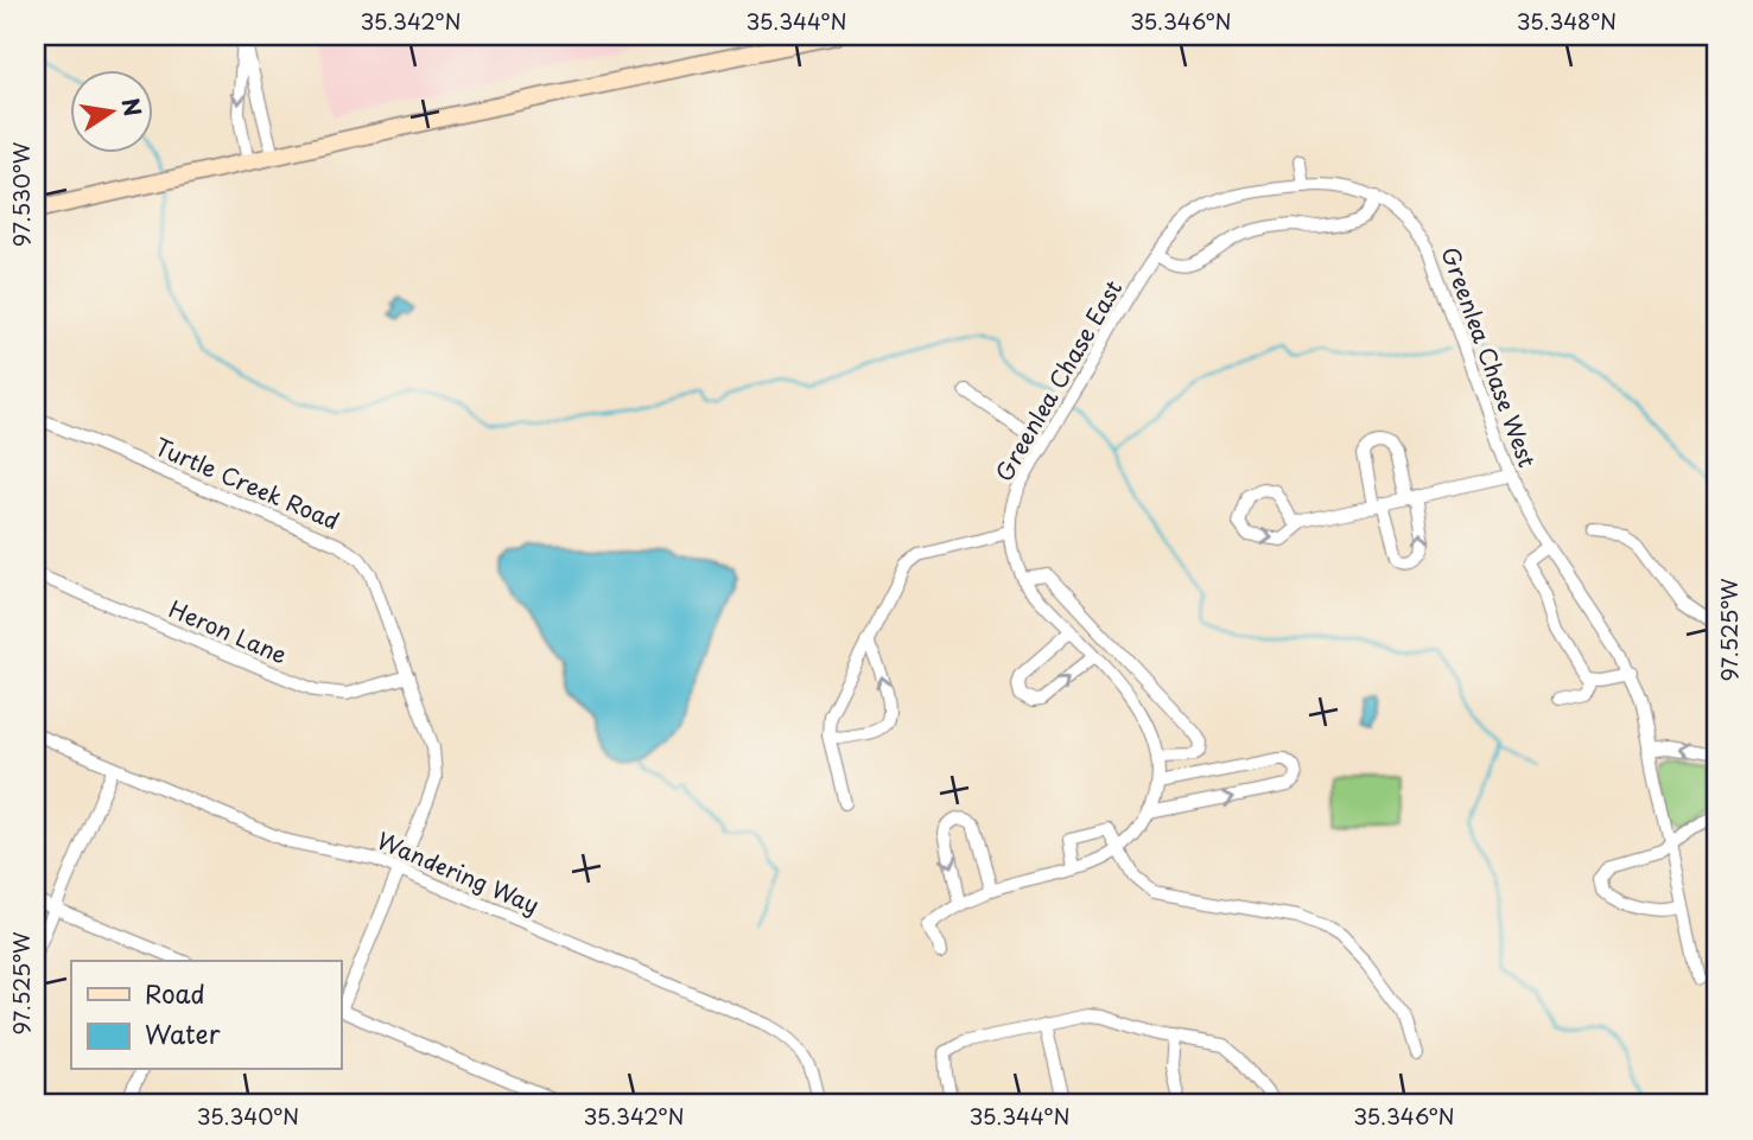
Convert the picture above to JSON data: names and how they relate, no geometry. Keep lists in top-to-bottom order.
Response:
{
  "streets": {
    "street": [
      "Greenlea Chase West",
      "Greenlea Chase East",
      "Turtle Creek Road",
      "Heron Lane",
      "Wandering Way"
    ]
  },
  "crossings": [
    ["Greenlea Chase West", "Greenlea Chase East"],
    ["Turtle Creek Road", "Heron Lane"],
    ["Turtle Creek Road", "Wandering Way"]
  ],
  "legend": ["Road", "Water"],
  "north": "right",
  "coordinates": [
    "35.342°N",
    "35.344°N",
    "35.346°N",
    "35.348°N",
    "97.530°W",
    "97.525°W",
    "35.340°N"
  ]
}
